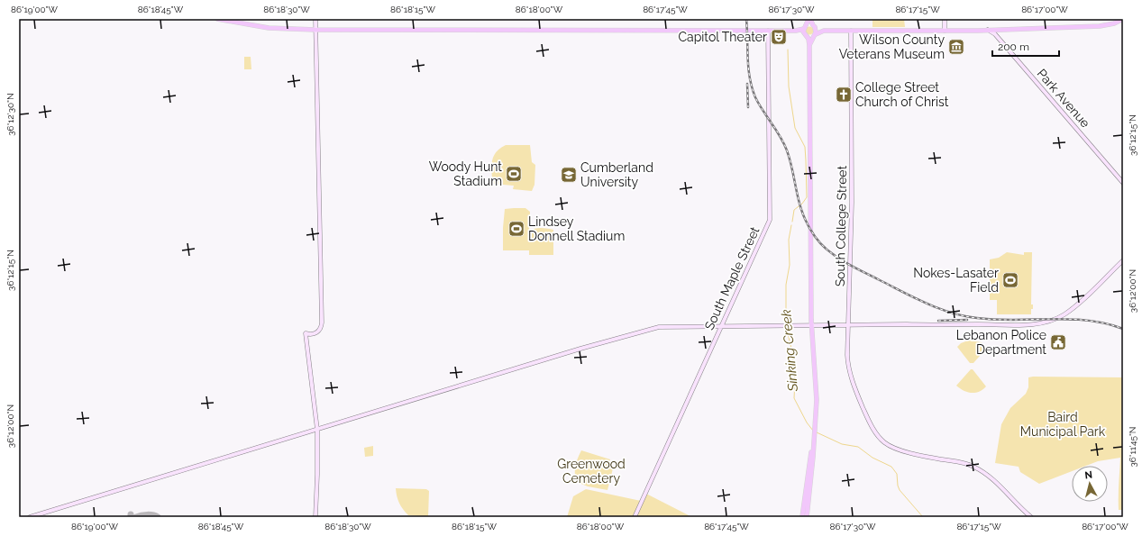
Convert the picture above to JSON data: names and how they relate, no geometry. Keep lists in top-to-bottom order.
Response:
{
  "streets": {
    "street": ["Park Avenue", "South College Street", "South Maple Street"]
  },
  "water": ["Sinking Creek"],
  "parks": ["Baird Municipal Park", "Greenwood Cemetery"],
  "places": {
    "theatre": ["Capitol Theater"],
    "museum": ["Wilson County Veterans Museum"],
    "church": ["College Street Church of Christ"],
    "sports": ["Woody Hunt Stadium", "Lindsey Donnell Stadium", "Nokes-Lasater Field"],
    "school or university": ["Cumberland University"],
    "public building": ["Lebanon Police Department"]
  },
  "scale_bar": "200 m",
  "north": "top",
  "coordinates": [
    "86°19'00\"W",
    "86°18'45\"W",
    "86°18'30\"W",
    "86°18'15\"W",
    "86°18'00\"W",
    "86°17'45\"W",
    "86°17'30\"W",
    "86°17'15\"W",
    "86°17'00\"W",
    "36°12'30\"N",
    "36°12'15\"N",
    "36°12'00\"N",
    "36°11'45\"N"
  ]
}
